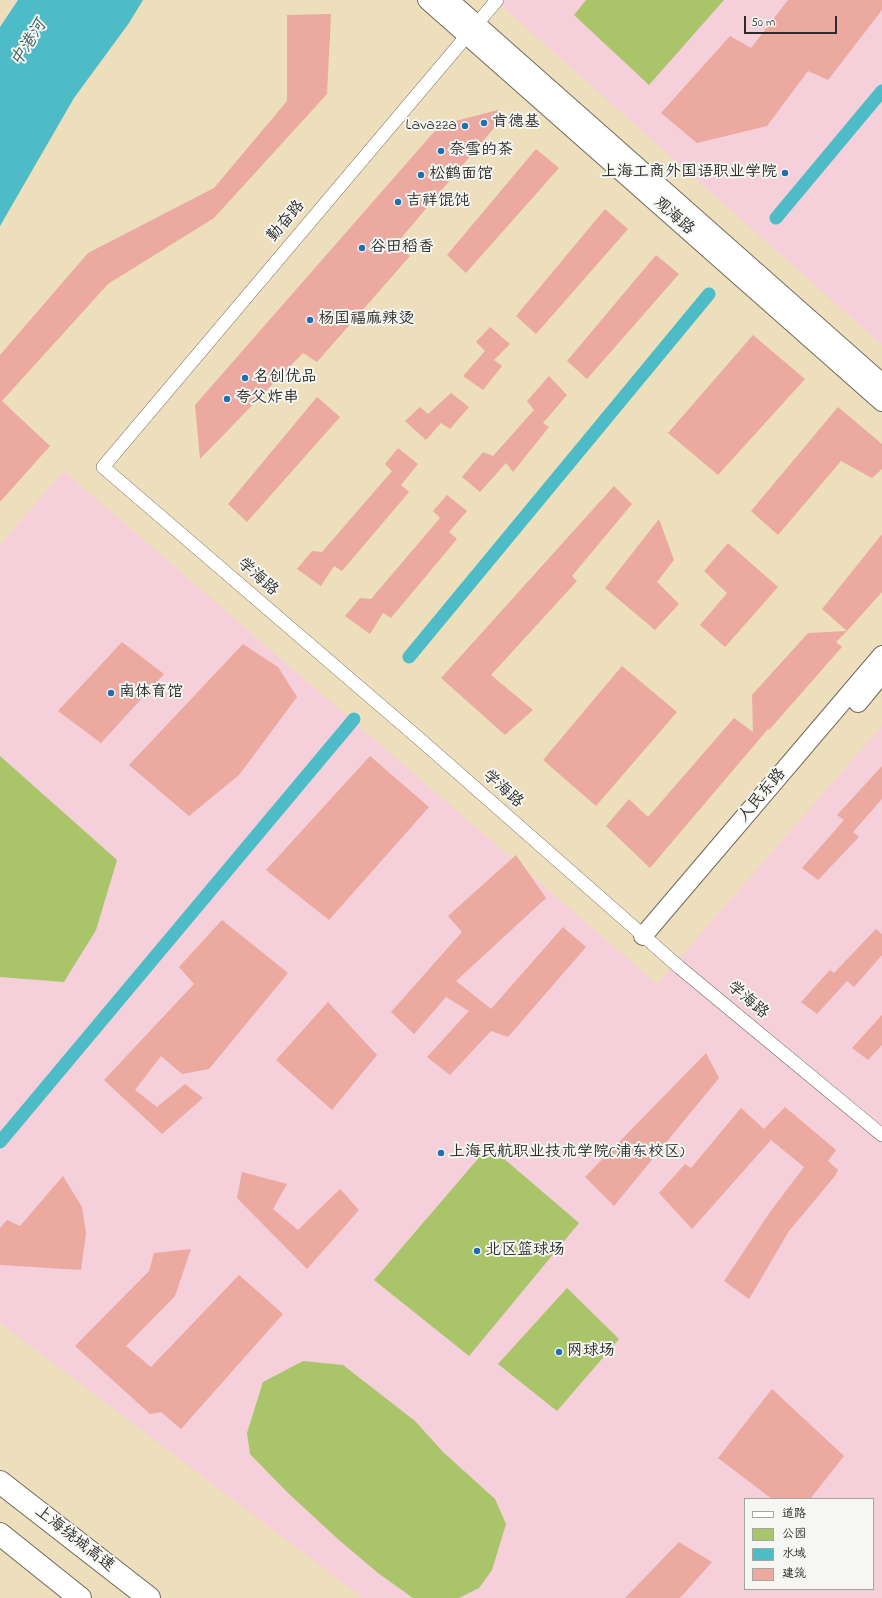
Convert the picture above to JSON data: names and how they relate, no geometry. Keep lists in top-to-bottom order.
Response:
{
  "streets": {
    "highway": ["上海绕城高速"],
    "main road": ["观海路", "人民东路"],
    "street": ["勤奋路", "学海路"]
  },
  "crossings": [
    ["观海路", "勤奋路"],
    ["勤奋路", "学海路"],
    ["学海路", "人民东路"]
  ],
  "water": ["中港河"],
  "places": [
    "肯德基",
    "Lavazza",
    "奈雪的茶",
    "上海工商外国语职业学院",
    "松鹤面馆",
    "吉祥馄饨",
    "谷田稻香",
    "杨国福麻辣烫",
    "名创优品",
    "夸父炸串",
    "南体育馆",
    "上海民航职业技术学院(浦东校区)",
    "北区篮球场",
    "网球场"
  ],
  "legend": [
    "道路",
    "公园",
    "水域",
    "建筑"
  ],
  "scale_bar": "50 m"
}
